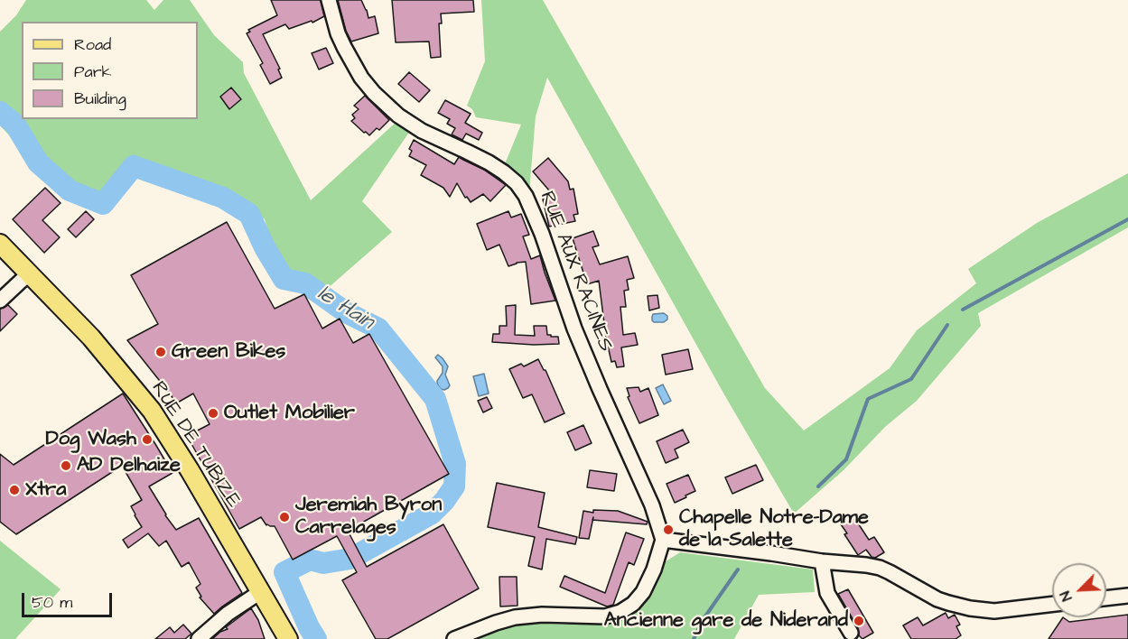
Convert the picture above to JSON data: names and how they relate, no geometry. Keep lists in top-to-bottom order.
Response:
{
  "streets": {
    "main road": ["RUE DE TUBIZE"],
    "street": ["RUE AUX RACINES"]
  },
  "water": ["le Hain"],
  "places": [
    "Green Bikes",
    "Outlet Mobilier",
    "Dog Wash",
    "AD Delhaize",
    "Xtra",
    "Jeremiah Byron Carrelages",
    "Chapelle Notre-Dame de la Salette",
    "Ancienne gare de Niderand"
  ],
  "legend": ["Road", "Park", "Building"],
  "scale_bar": "50 m",
  "north": "bottom left"
}
